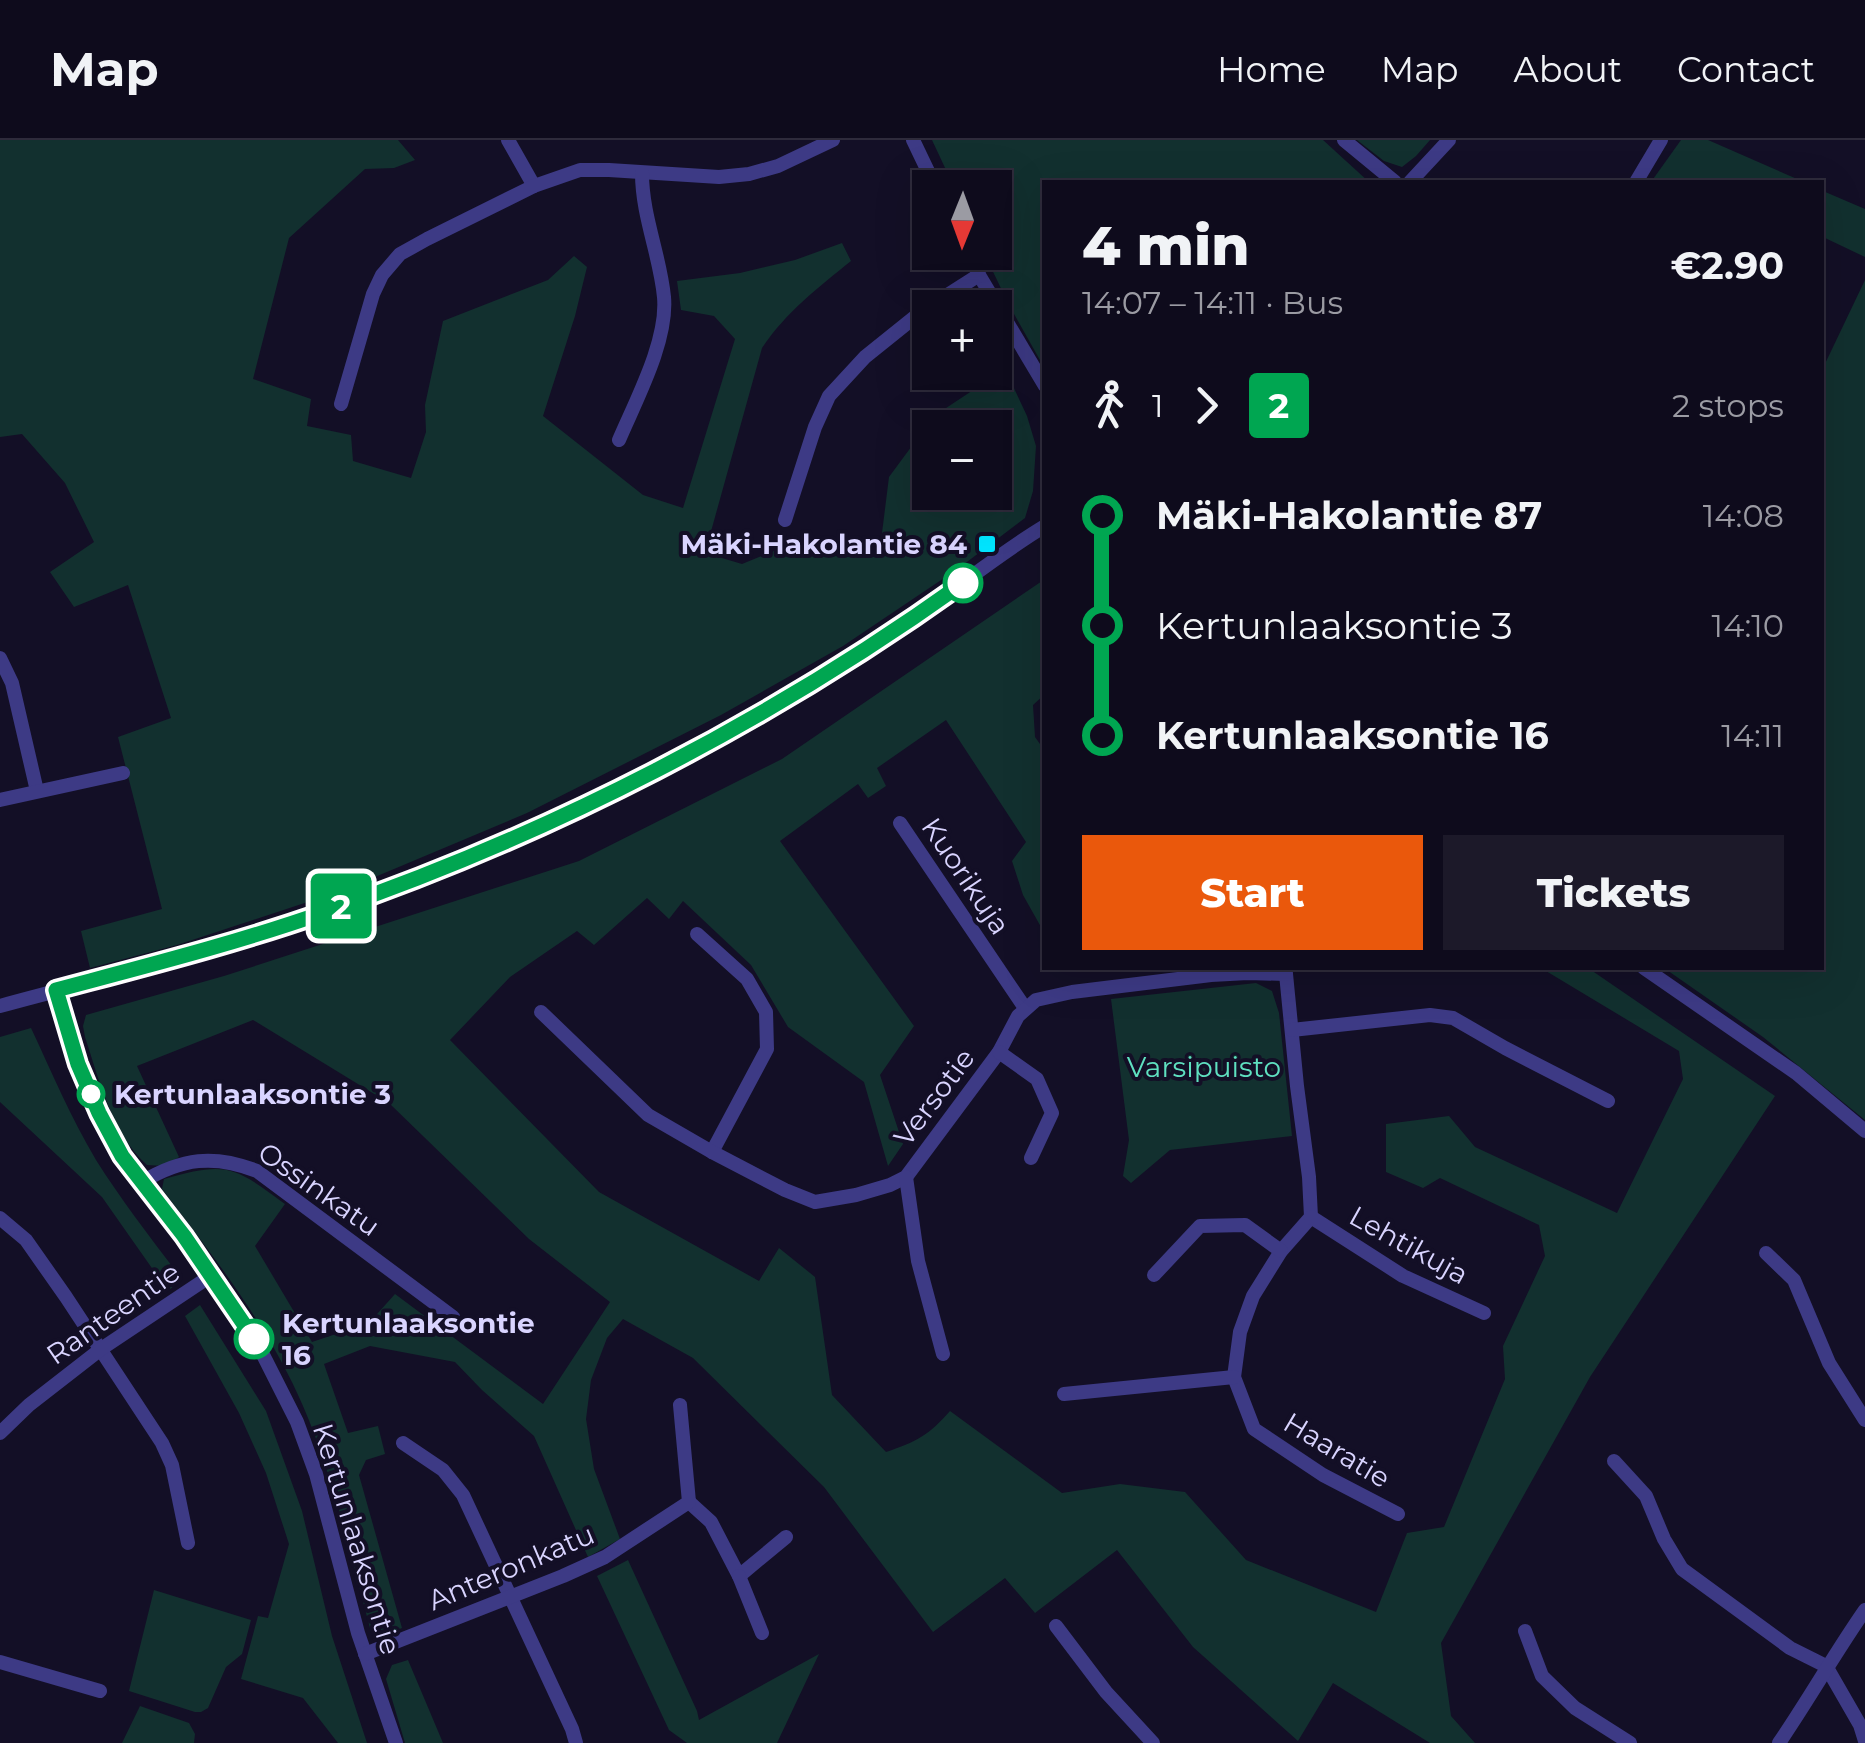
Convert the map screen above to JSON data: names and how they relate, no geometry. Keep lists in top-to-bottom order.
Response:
{
  "streets": {
    "street": [
      "Kuorikuja",
      "Versotie",
      "Ossinkatu",
      "Lehtikuja",
      "Ranteentie",
      "Haaratie",
      "Kertunlaaksontie",
      "Anteronkatu"
    ]
  },
  "crossings": [
    ["Kuorikuja", "Versotie"],
    ["Ossinkatu", "Kertunlaaksontie"],
    ["Lehtikuja", "Haaratie"],
    ["Ranteentie", "Kertunlaaksontie"],
    ["Kertunlaaksontie", "Anteronkatu"]
  ],
  "parks": ["Varsipuisto"],
  "places": {
    "transit": ["Mäki-Hakolantie 84"],
    "other": ["Kertunlaaksontie 3", "Kertunlaaksontie 16"]
  },
  "lines": ["bus line 2"],
  "north": "bottom",
  "page": {
    "header": "Map",
    "nav": [
      "Home",
      "Map",
      "About",
      "Contact"
    ],
    "on_map": "2",
    "map_buttons": ["+", "−"],
    "heading": ["4 min", "14:07 – 14:11 · Bus", "€2.90"],
    "legs": ["1", "2", "2 stops"],
    "list": [
      {
        "name": "Mäki-Hakolantie 87",
        "value": "14:08"
      },
      {
        "name": "Kertunlaaksontie 3",
        "value": "14:10"
      },
      {
        "name": "Kertunlaaksontie 16",
        "value": "14:11"
      }
    ],
    "buttons": ["Start", "Tickets"]
  }
}
